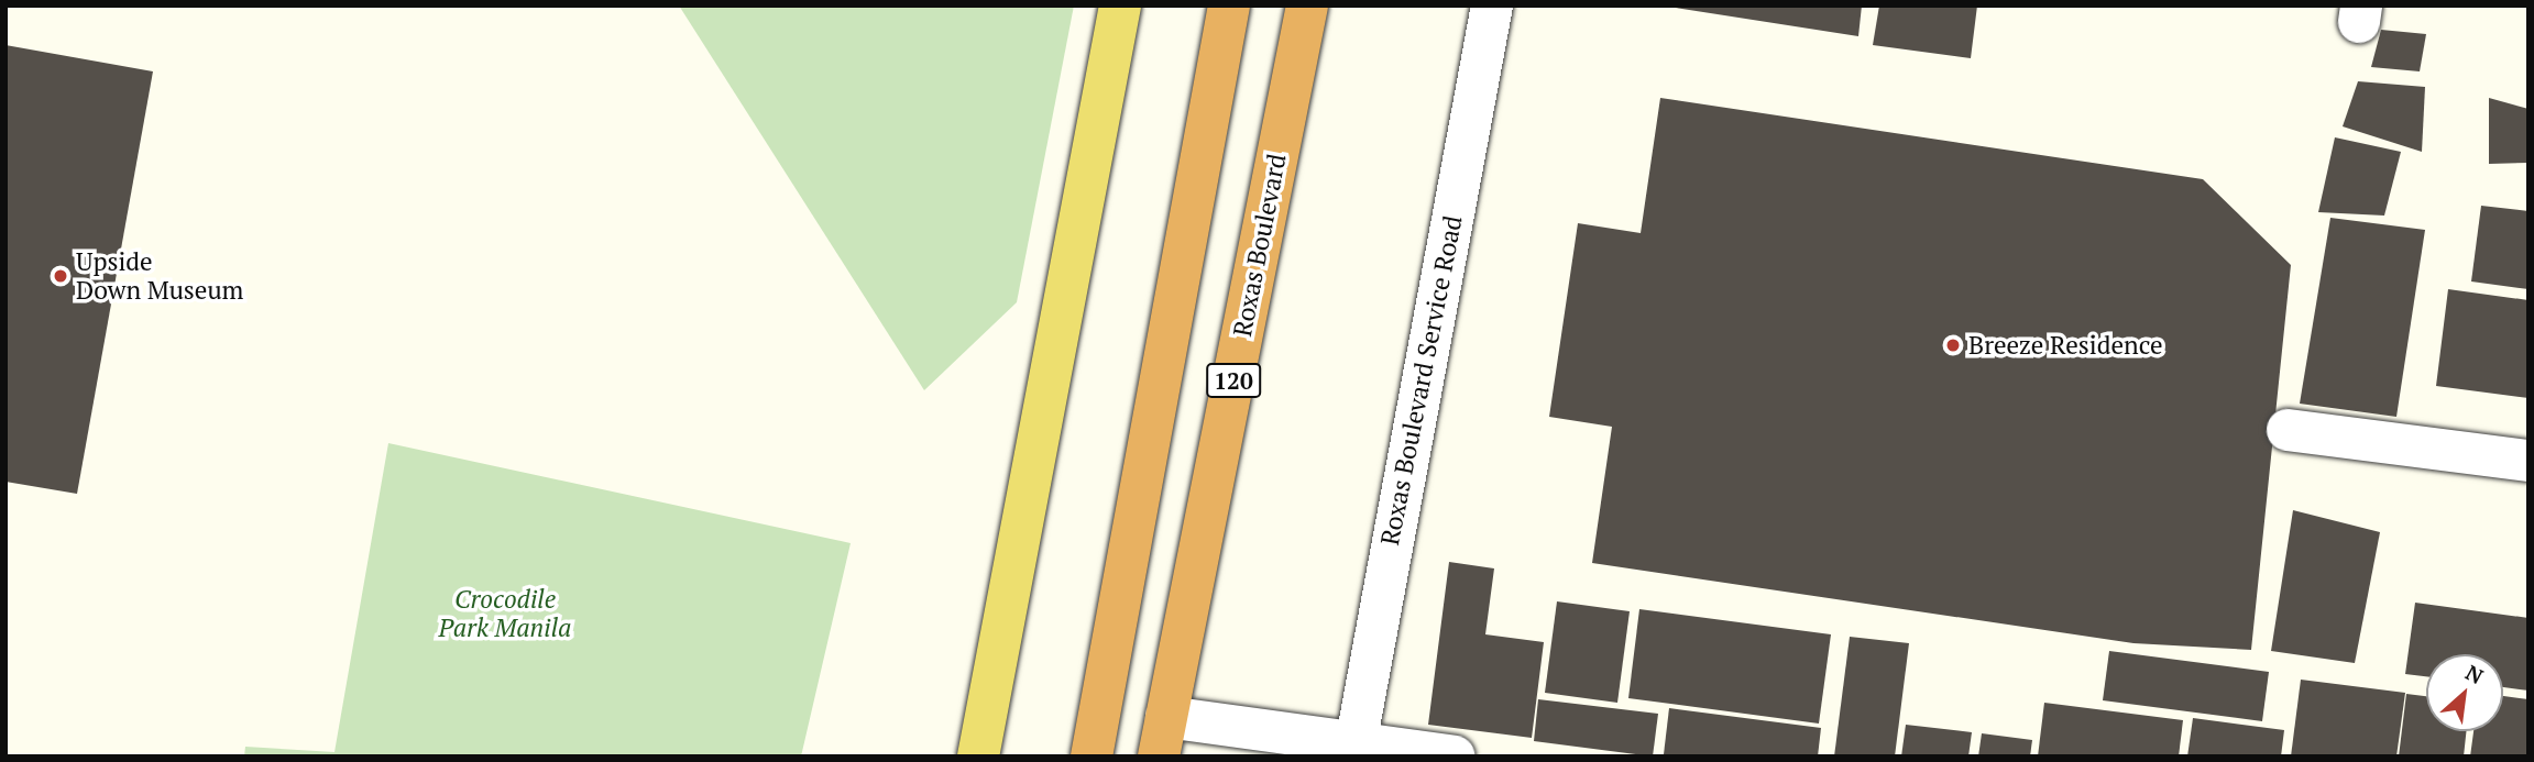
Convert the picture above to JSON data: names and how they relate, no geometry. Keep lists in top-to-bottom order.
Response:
{
  "streets": {
    "highway": ["Roxas Boulevard", "120"],
    "street": ["Roxas Boulevard Service Road"]
  },
  "parks": ["Crocodile Park Manila"],
  "places": ["Upside Down Museum", "Breeze Residence"],
  "north": "top right"
}
